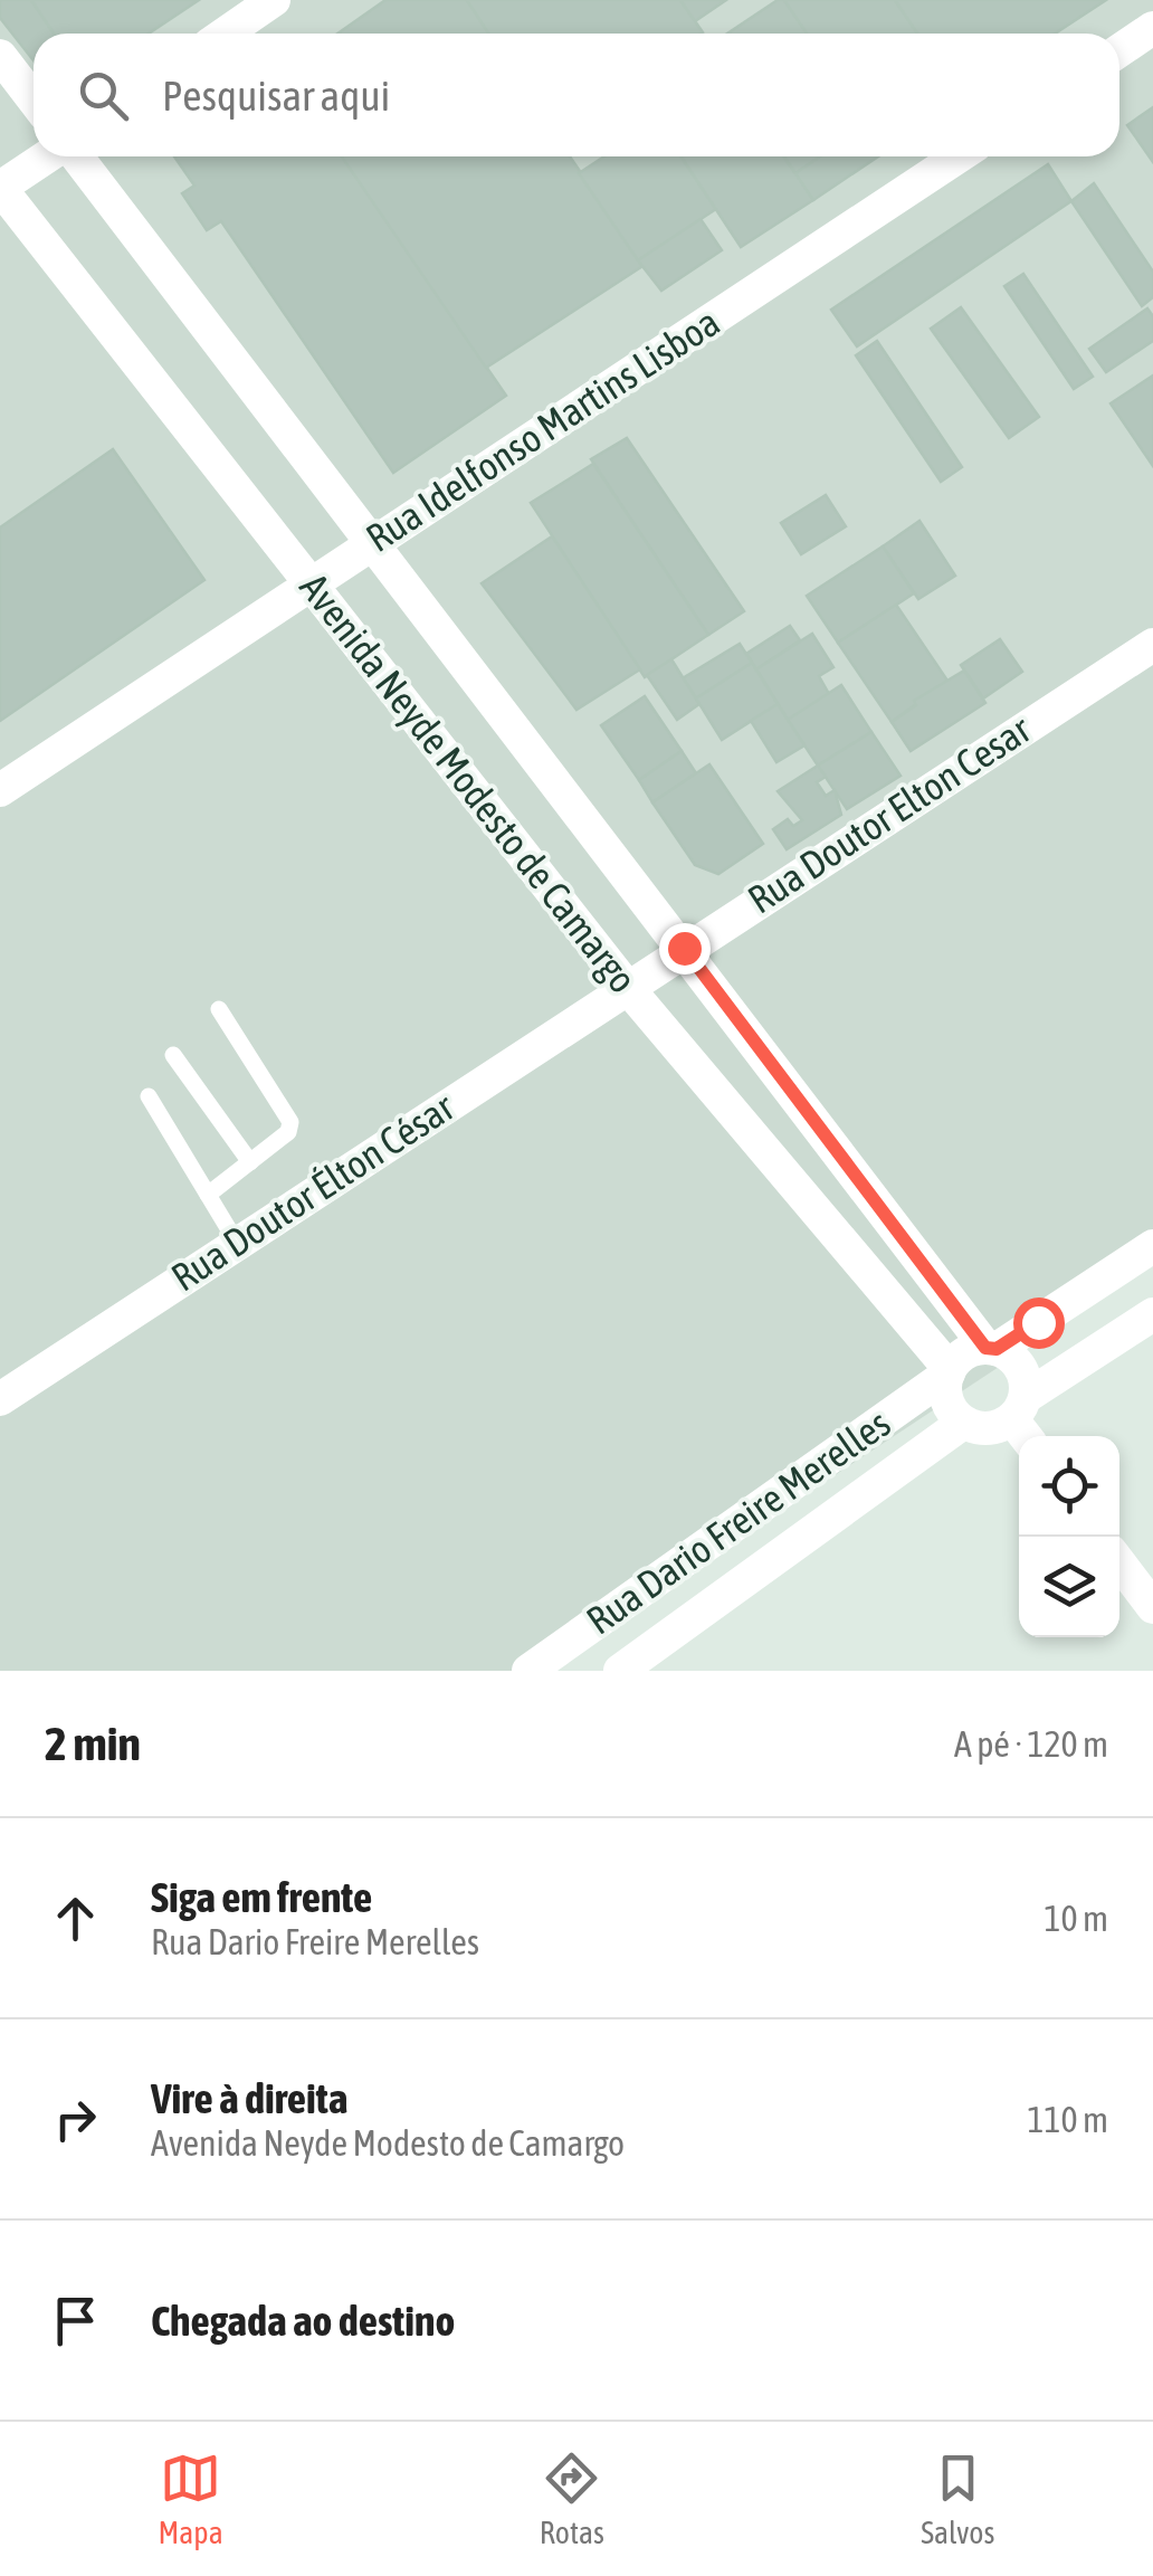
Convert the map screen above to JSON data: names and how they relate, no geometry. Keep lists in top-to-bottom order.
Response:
{
  "streets": {
    "street": [
      "Rua Idelfonso Martins Lisboa",
      "Avenida Neyde Modesto de Camargo",
      "Rua Doutor Elton Cesar",
      "Rua Doutor Élton César",
      "Rua Dario Freire Merelles"
    ]
  },
  "crossings": [
    ["Rua Idelfonso Martins Lisboa", "Avenida Neyde Modesto de Camargo"],
    ["Avenida Neyde Modesto de Camargo", "Rua Doutor Elton Cesar"],
    ["Avenida Neyde Modesto de Camargo", "Rua Doutor Élton César"],
    ["Avenida Neyde Modesto de Camargo", "Rua Dario Freire Merelles"],
    ["Rua Doutor Elton Cesar", "Rua Doutor Élton César"]
  ],
  "page": {
    "search": "Pesquisar aqui",
    "heading": ["2 min", "A pé · 120 m"],
    "list": [
      ["Siga em frente", "Rua Dario Freire Merelles", "10 m"],
      ["Vire à direita", "Avenida Neyde Modesto de Camargo", "110 m"],
      "Chegada ao destino"
    ],
    "nav": ["Mapa", "Rotas", "Salvos"]
  }
}
